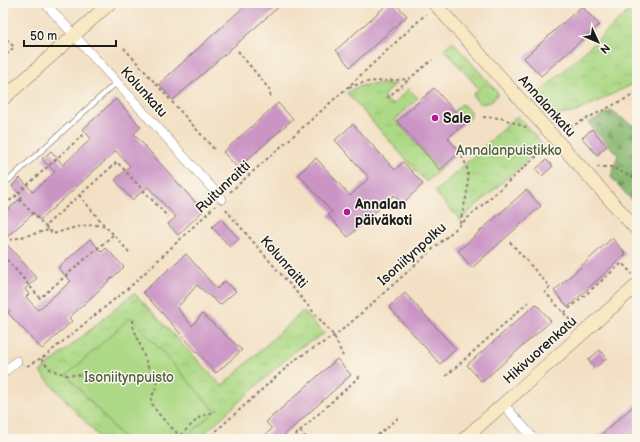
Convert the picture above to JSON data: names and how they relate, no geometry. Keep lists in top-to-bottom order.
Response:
{
  "streets": {
    "street": ["Kolunkatu", "Annalankatu", "Hikivuorenkatu"],
    "path": ["Ruitunraitti", "Isoniitynpolku", "Kolunraitti"]
  },
  "crossings": [
    ["Kolunkatu", "Ruitunraitti"],
    ["Kolunkatu", "Kolunraitti"],
    ["Annalankatu", "Ruitunraitti"],
    ["Annalankatu", "Isoniitynpolku"],
    ["Ruitunraitti", "Kolunraitti"],
    ["Isoniitynpolku", "Kolunraitti"]
  ],
  "parks": ["Annalanpuistikko", "Isoniitynpuisto"],
  "places": ["Sale", "Annalan päiväkoti"],
  "scale_bar": "50 m",
  "north": "bottom right"
}
